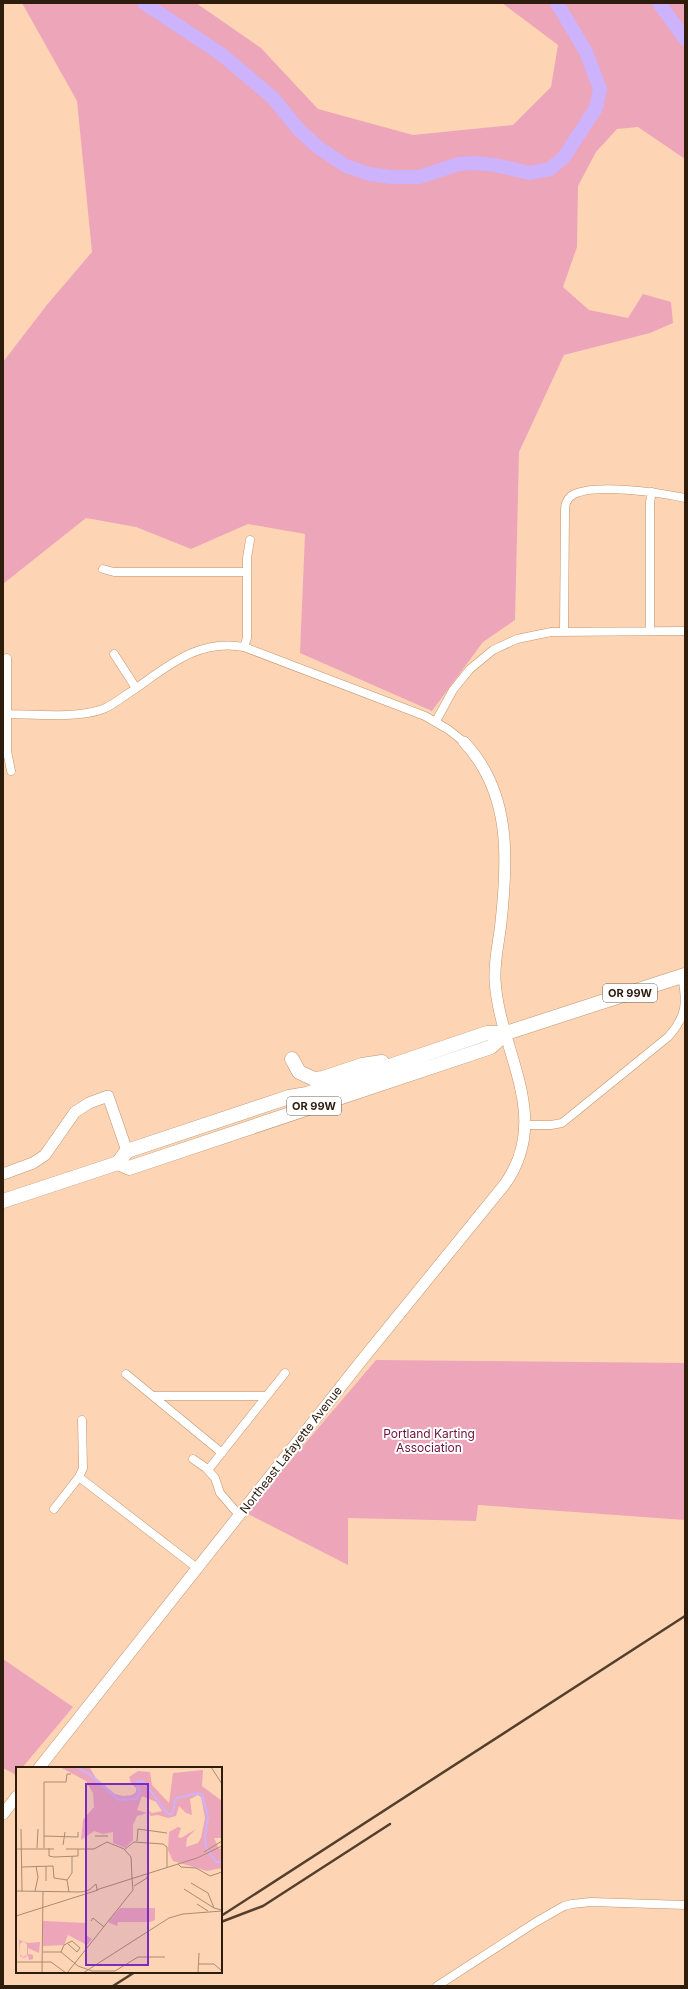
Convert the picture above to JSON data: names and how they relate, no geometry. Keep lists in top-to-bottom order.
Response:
{
  "streets": {
    "highway": ["OR 99W"],
    "main road": ["Northeast Lafayette Avenue"]
  },
  "crossings": [
    ["OR 99W", "Northeast Lafayette Avenue"]
  ],
  "parks": ["Portland Karting Association"]
}
